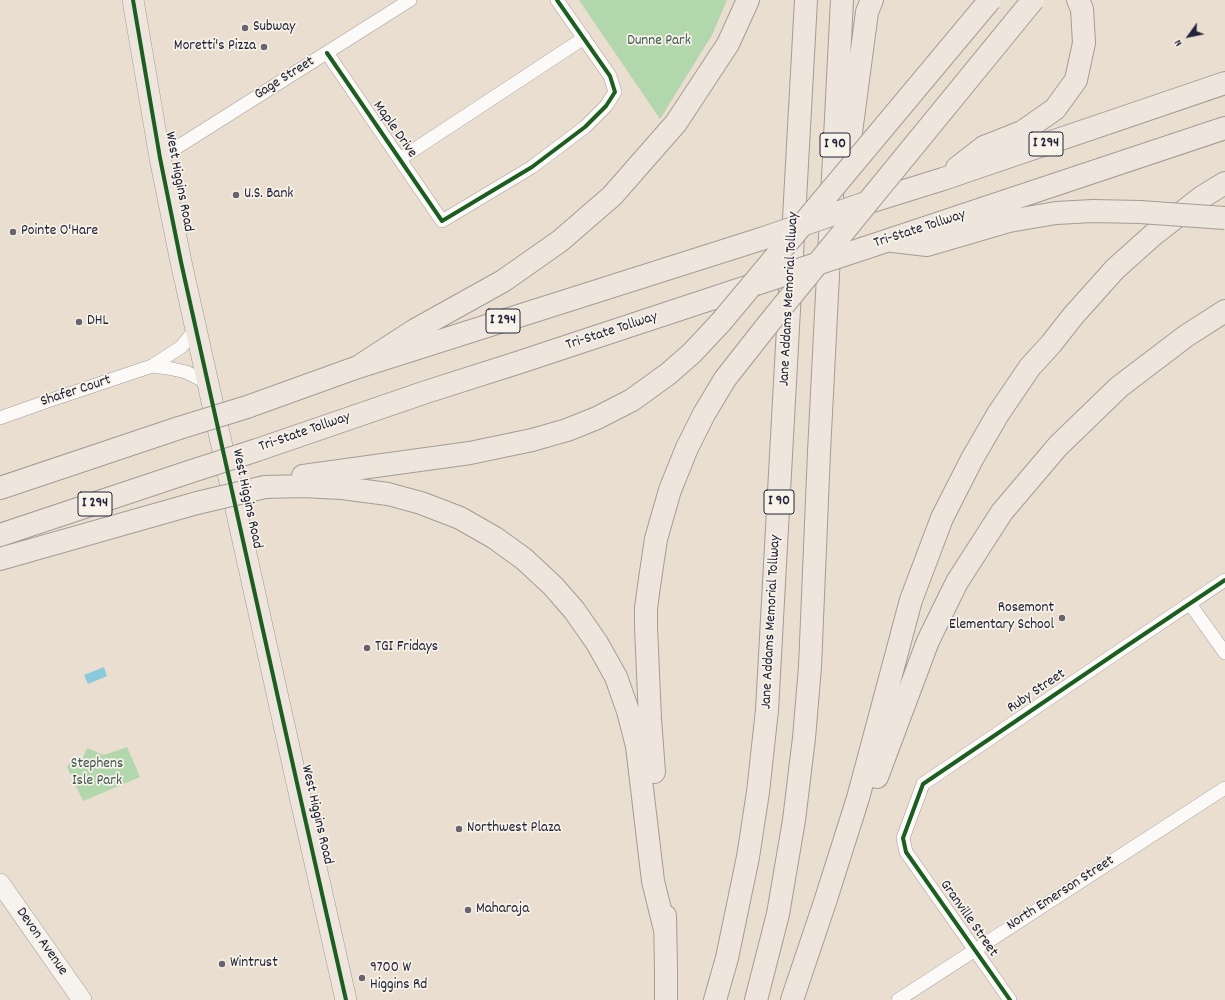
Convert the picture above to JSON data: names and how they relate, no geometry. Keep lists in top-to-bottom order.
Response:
{
  "streets": {
    "highway": [
      "I 294",
      "I 90",
      "Tri-State Tollway",
      "Jane Addams Memorial Tollway"
    ],
    "main road": ["West Higgins Road", "Devon Avenue"],
    "street": [
      "Gage Street",
      "Maple Drive",
      "Shafer Court",
      "Ruby Street",
      "North Emerson Street",
      "Granville Street"
    ]
  },
  "crossings": [
    ["Gage Street", "Maple Drive"],
    ["Gage Street", "West Higgins Road"],
    ["West Higgins Road", "Shafer Court"],
    ["Ruby Street", "Granville Street"],
    ["North Emerson Street", "Granville Street"]
  ],
  "parks": ["Dunne Park", "Stephens Isle Park"],
  "places": [
    "Subway",
    "Moretti's Pizza",
    "U.S. Bank",
    "Pointe O'Hare",
    "DHL",
    "Rosemont Elementary School",
    "TGI Fridays",
    "Northwest Plaza",
    "Maharaja",
    "Wintrust",
    "9700 W Higgins Rd"
  ],
  "north": "bottom left"
}
